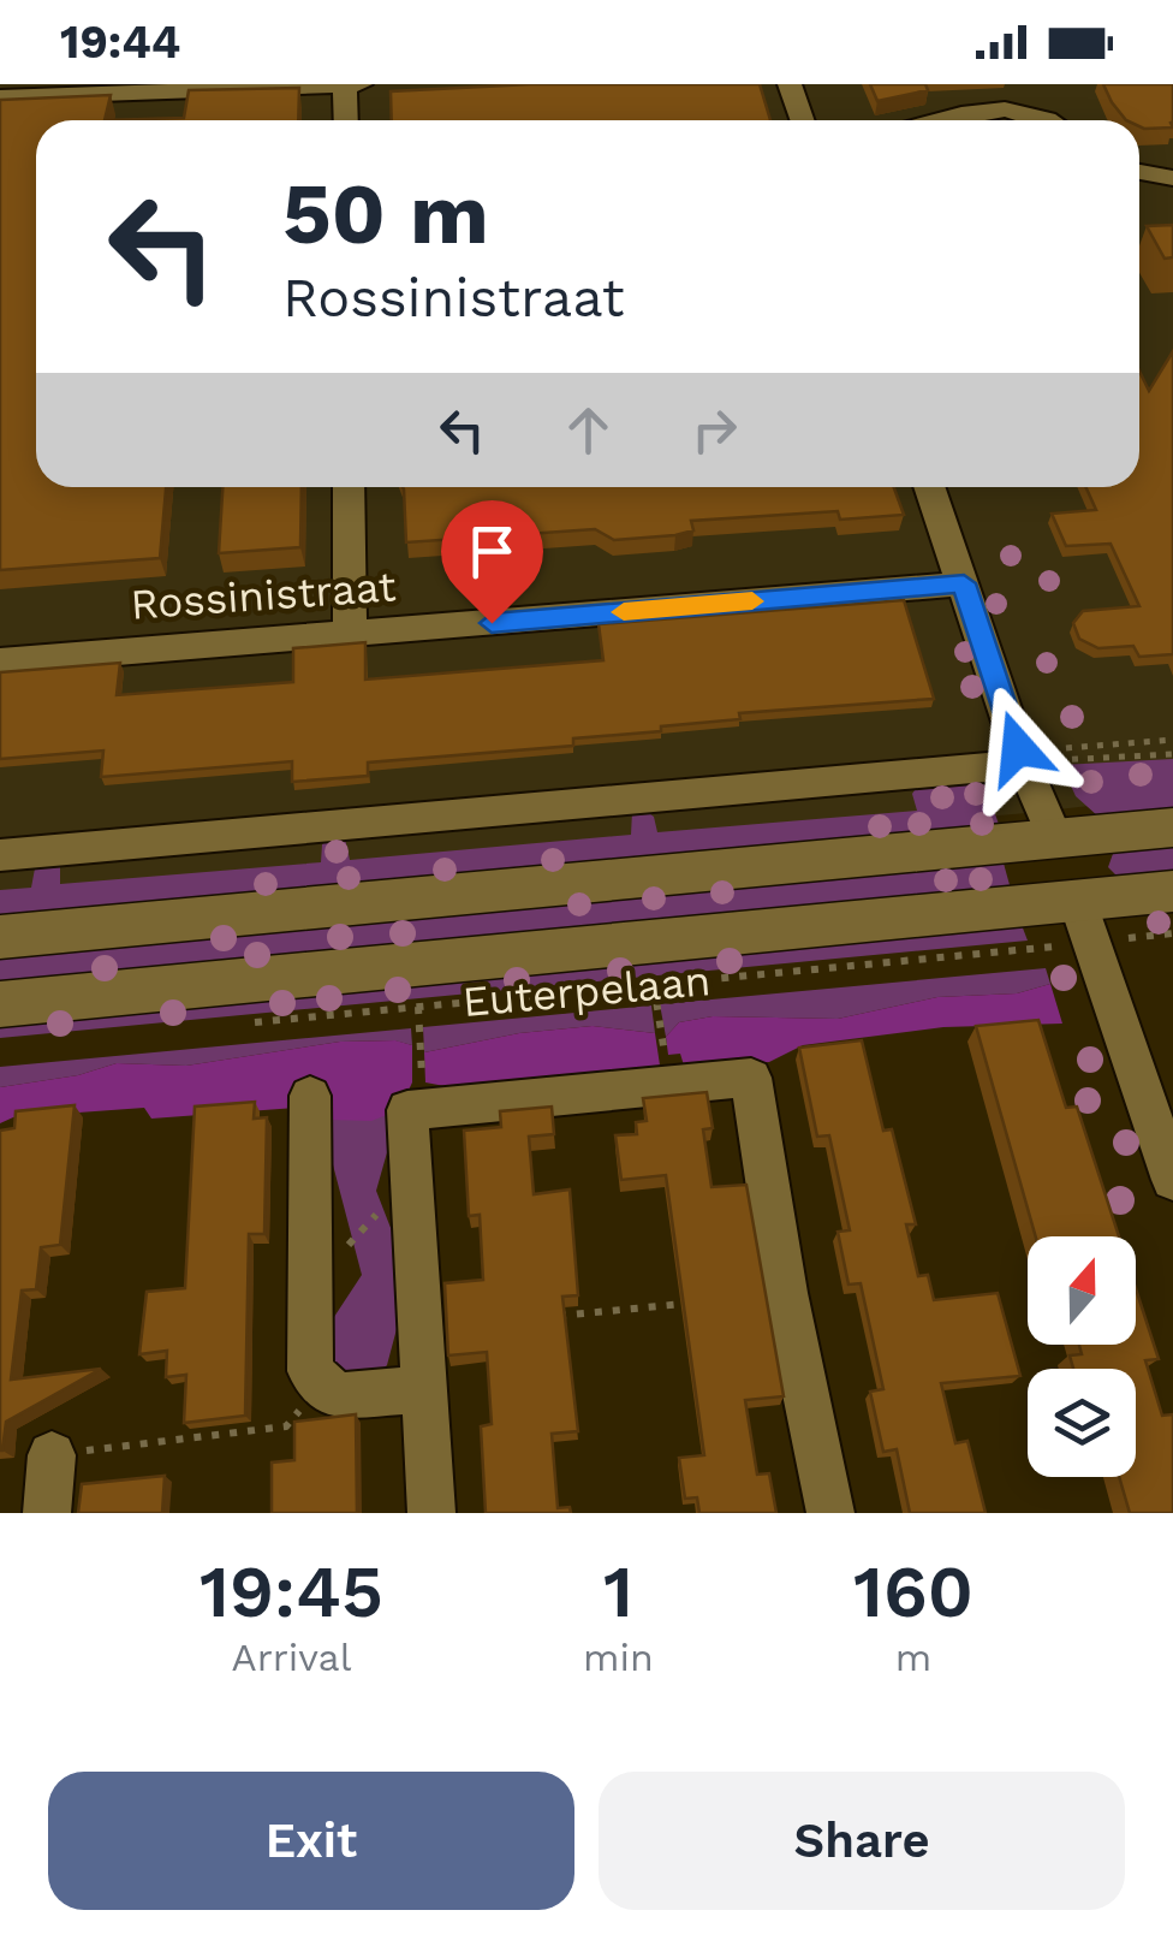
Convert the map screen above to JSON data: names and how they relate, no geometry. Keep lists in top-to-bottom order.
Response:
{
  "streets": {
    "street": ["Rossinistraat", "Euterpelaan"]
  },
  "north": "top",
  "page": {
    "status": "19:44",
    "turn": ["50 m", "Rossinistraat"],
    "eta": [
      "19:45",
      "Arrival",
      "1",
      "min",
      "160",
      "m"
    ],
    "buttons": ["Exit", "Share"]
  }
}
